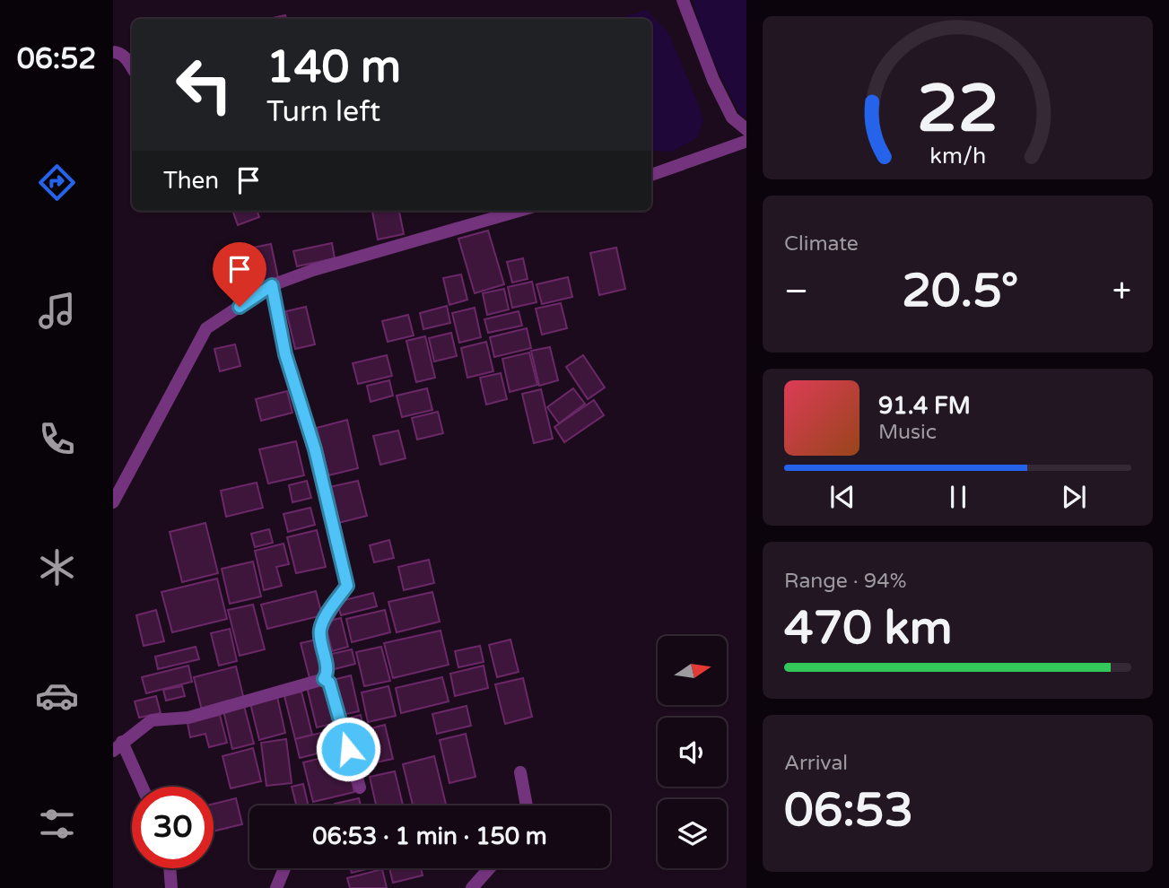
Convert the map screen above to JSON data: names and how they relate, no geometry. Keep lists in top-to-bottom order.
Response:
{
  "north": "right",
  "page": {
    "tabs": "06:52",
    "turn": ["140 m", "Turn left"],
    "then": "Then",
    "tile": [
      "Climate",
      ["Range · 94%", "470 km"],
      ["Arrival", "06:53"]
    ],
    "heat": ["−", "20.5°", "+"],
    "song": ["91.4 FM", "Music"],
    "limit": "30",
    "trip": "06:53 · 1 min · 150 m",
    "gauge": ["22", "km/h"]
  }
}
